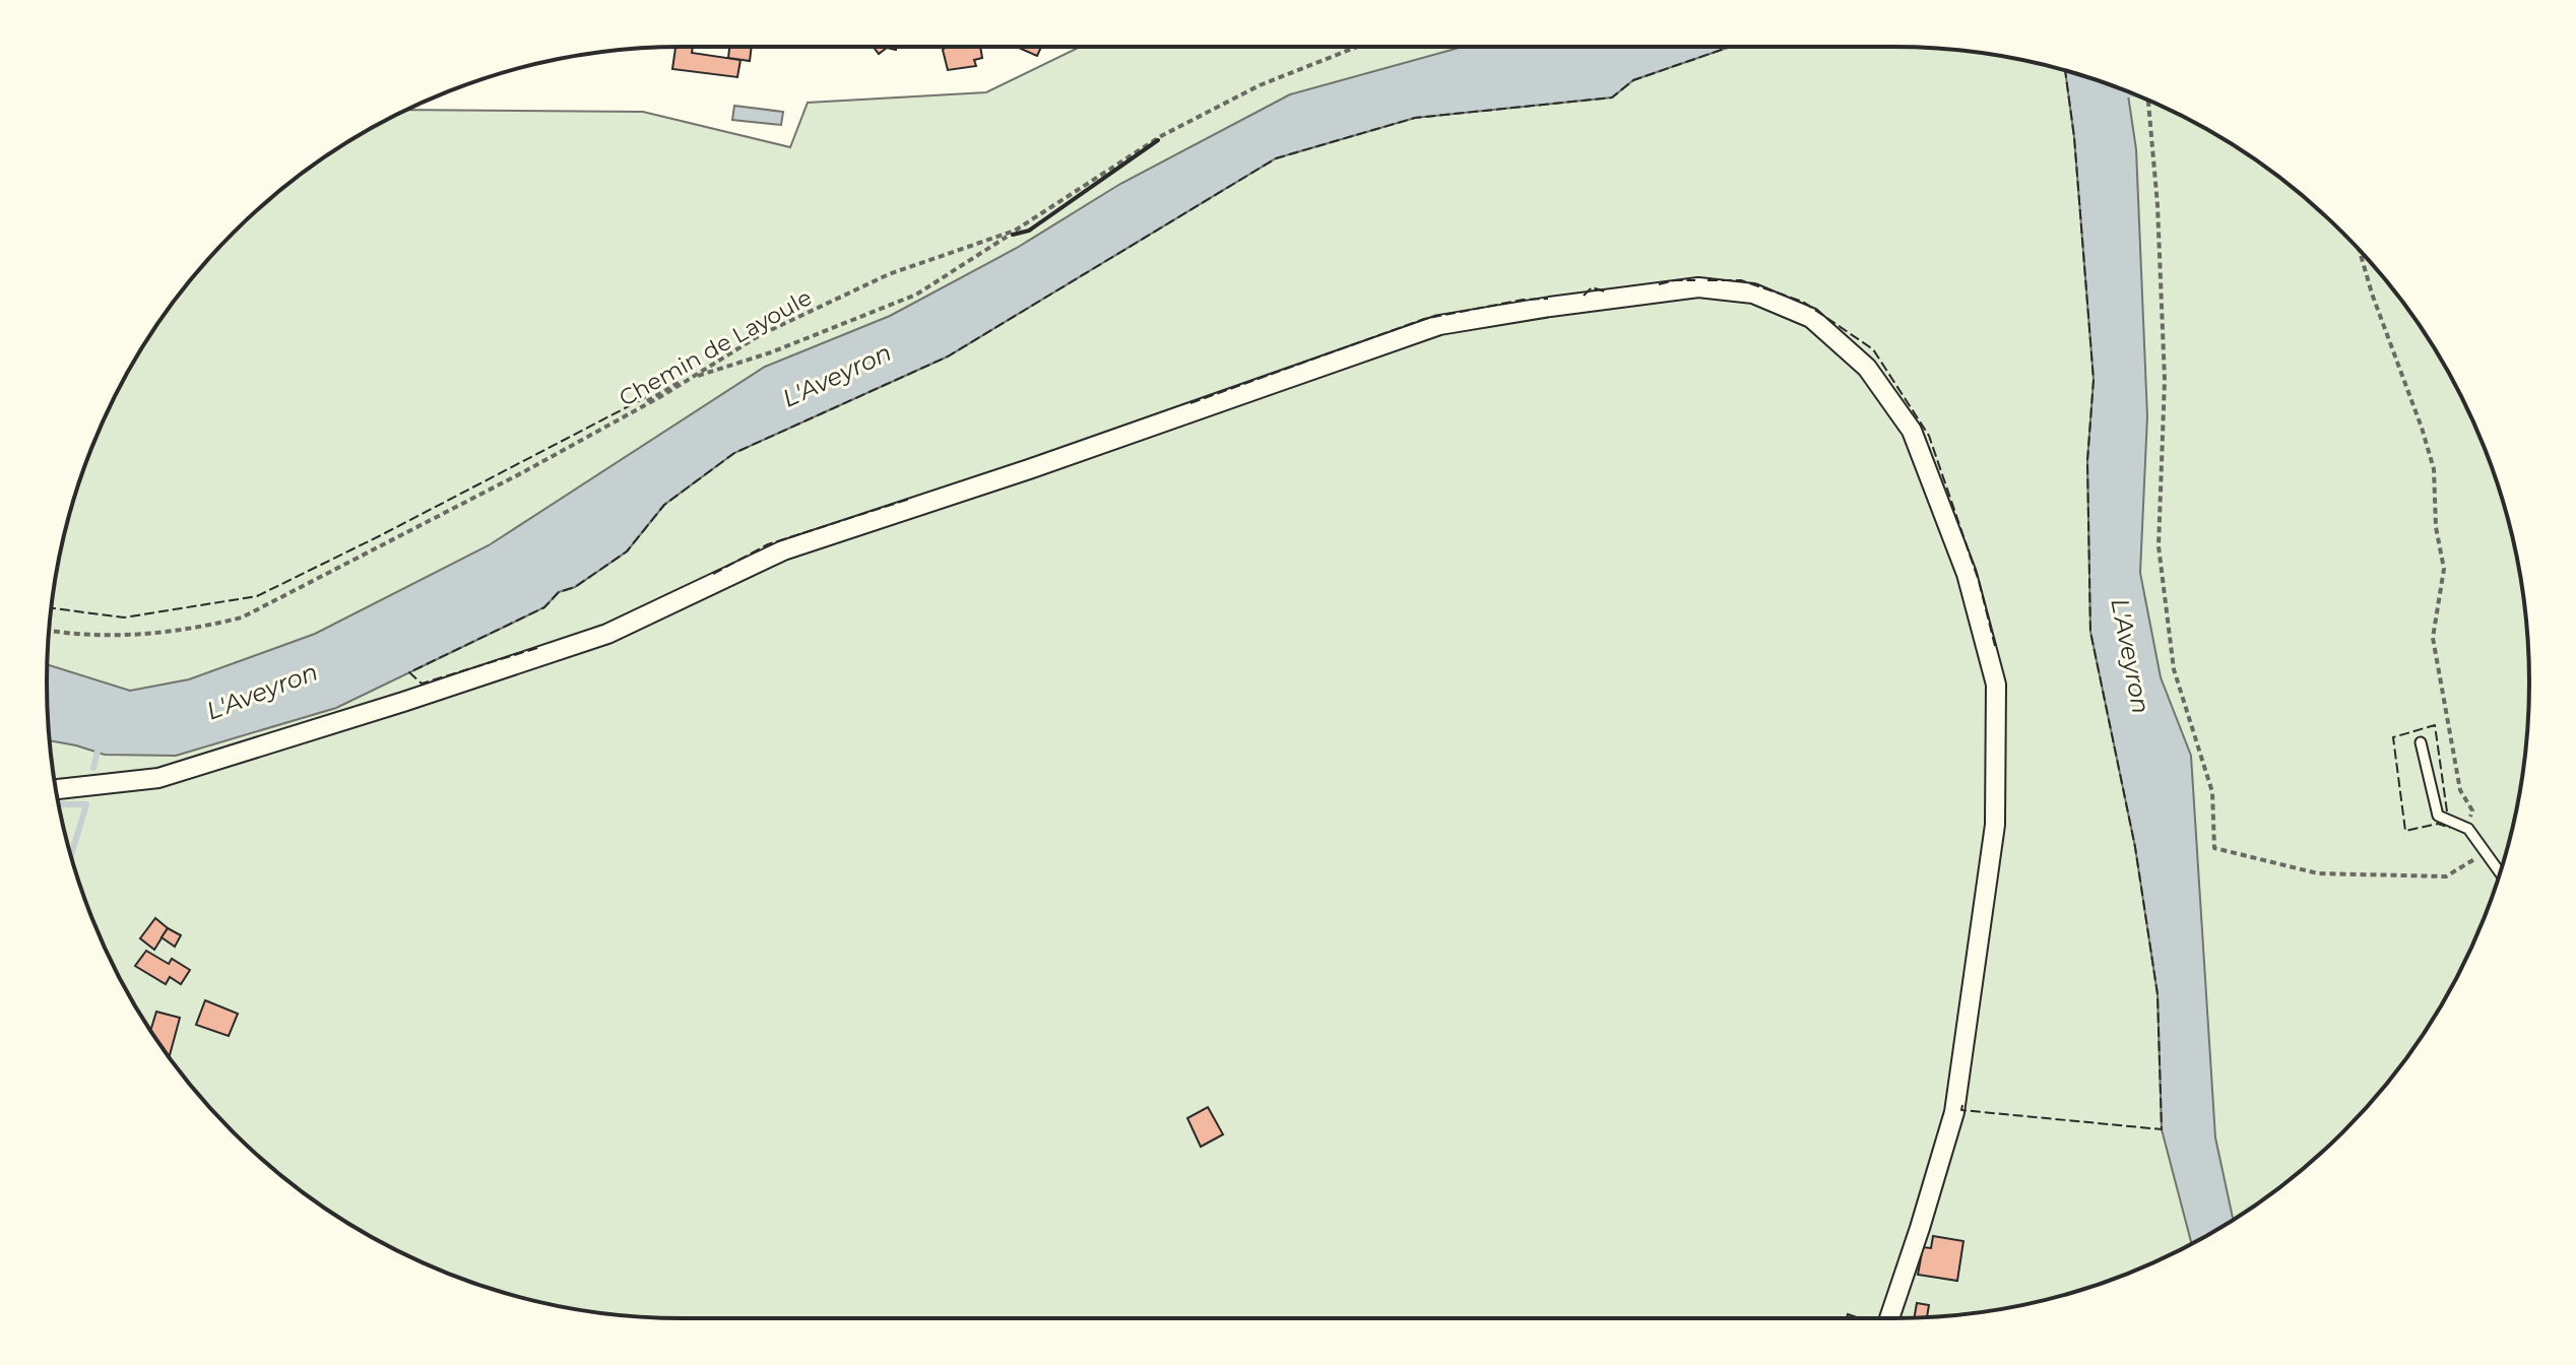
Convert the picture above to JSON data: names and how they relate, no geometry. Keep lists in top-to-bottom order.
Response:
{
  "streets": {
    "path": ["Chemin de Layoule"]
  },
  "water": ["L'Aveyron"]
}
